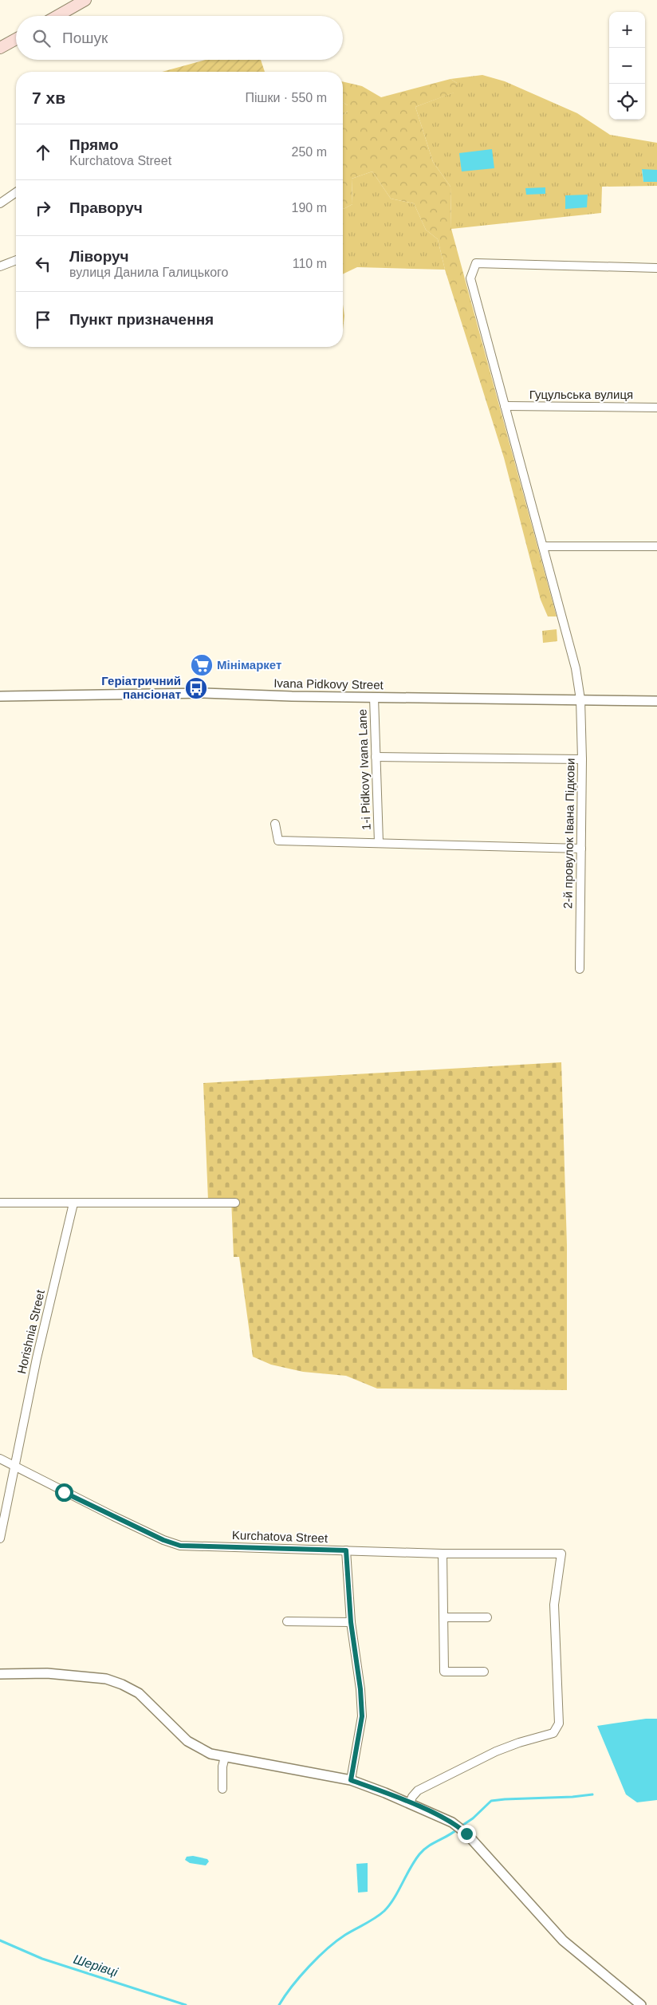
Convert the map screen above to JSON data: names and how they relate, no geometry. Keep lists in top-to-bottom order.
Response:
{
  "streets": {
    "street": [
      "Гуцульська вулиця",
      "Ivana Pidkovy Street",
      "1-i Pidkovy Ivana Lane",
      "2-й провулок Івана Підкови",
      "Horishnia Street",
      "Kurchatova Street"
    ]
  },
  "crossings": [
    ["Гуцульська вулиця", "2-й провулок Івана Підкови"],
    ["Ivana Pidkovy Street", "1-i Pidkovy Ivana Lane"],
    ["Ivana Pidkovy Street", "2-й провулок Івана Підкови"],
    ["Horishnia Street", "Kurchatova Street"]
  ],
  "water": ["Шерівці"],
  "places": {
    "supermarket": ["Мінімаркет"],
    "bus stop": ["Геріатричний пансіонат"]
  },
  "page": {
    "map_buttons": ["+", "−"],
    "search": "Пошук",
    "heading": ["7 хв", "Пішки · 550 m"],
    "list": [
      ["Прямо", "Kurchatova Street", "250 m"],
      ["Праворуч", "190 m"],
      ["Ліворуч", "вулиця Данила Галицького", "110 m"],
      "Пункт призначення"
    ]
  }
}
